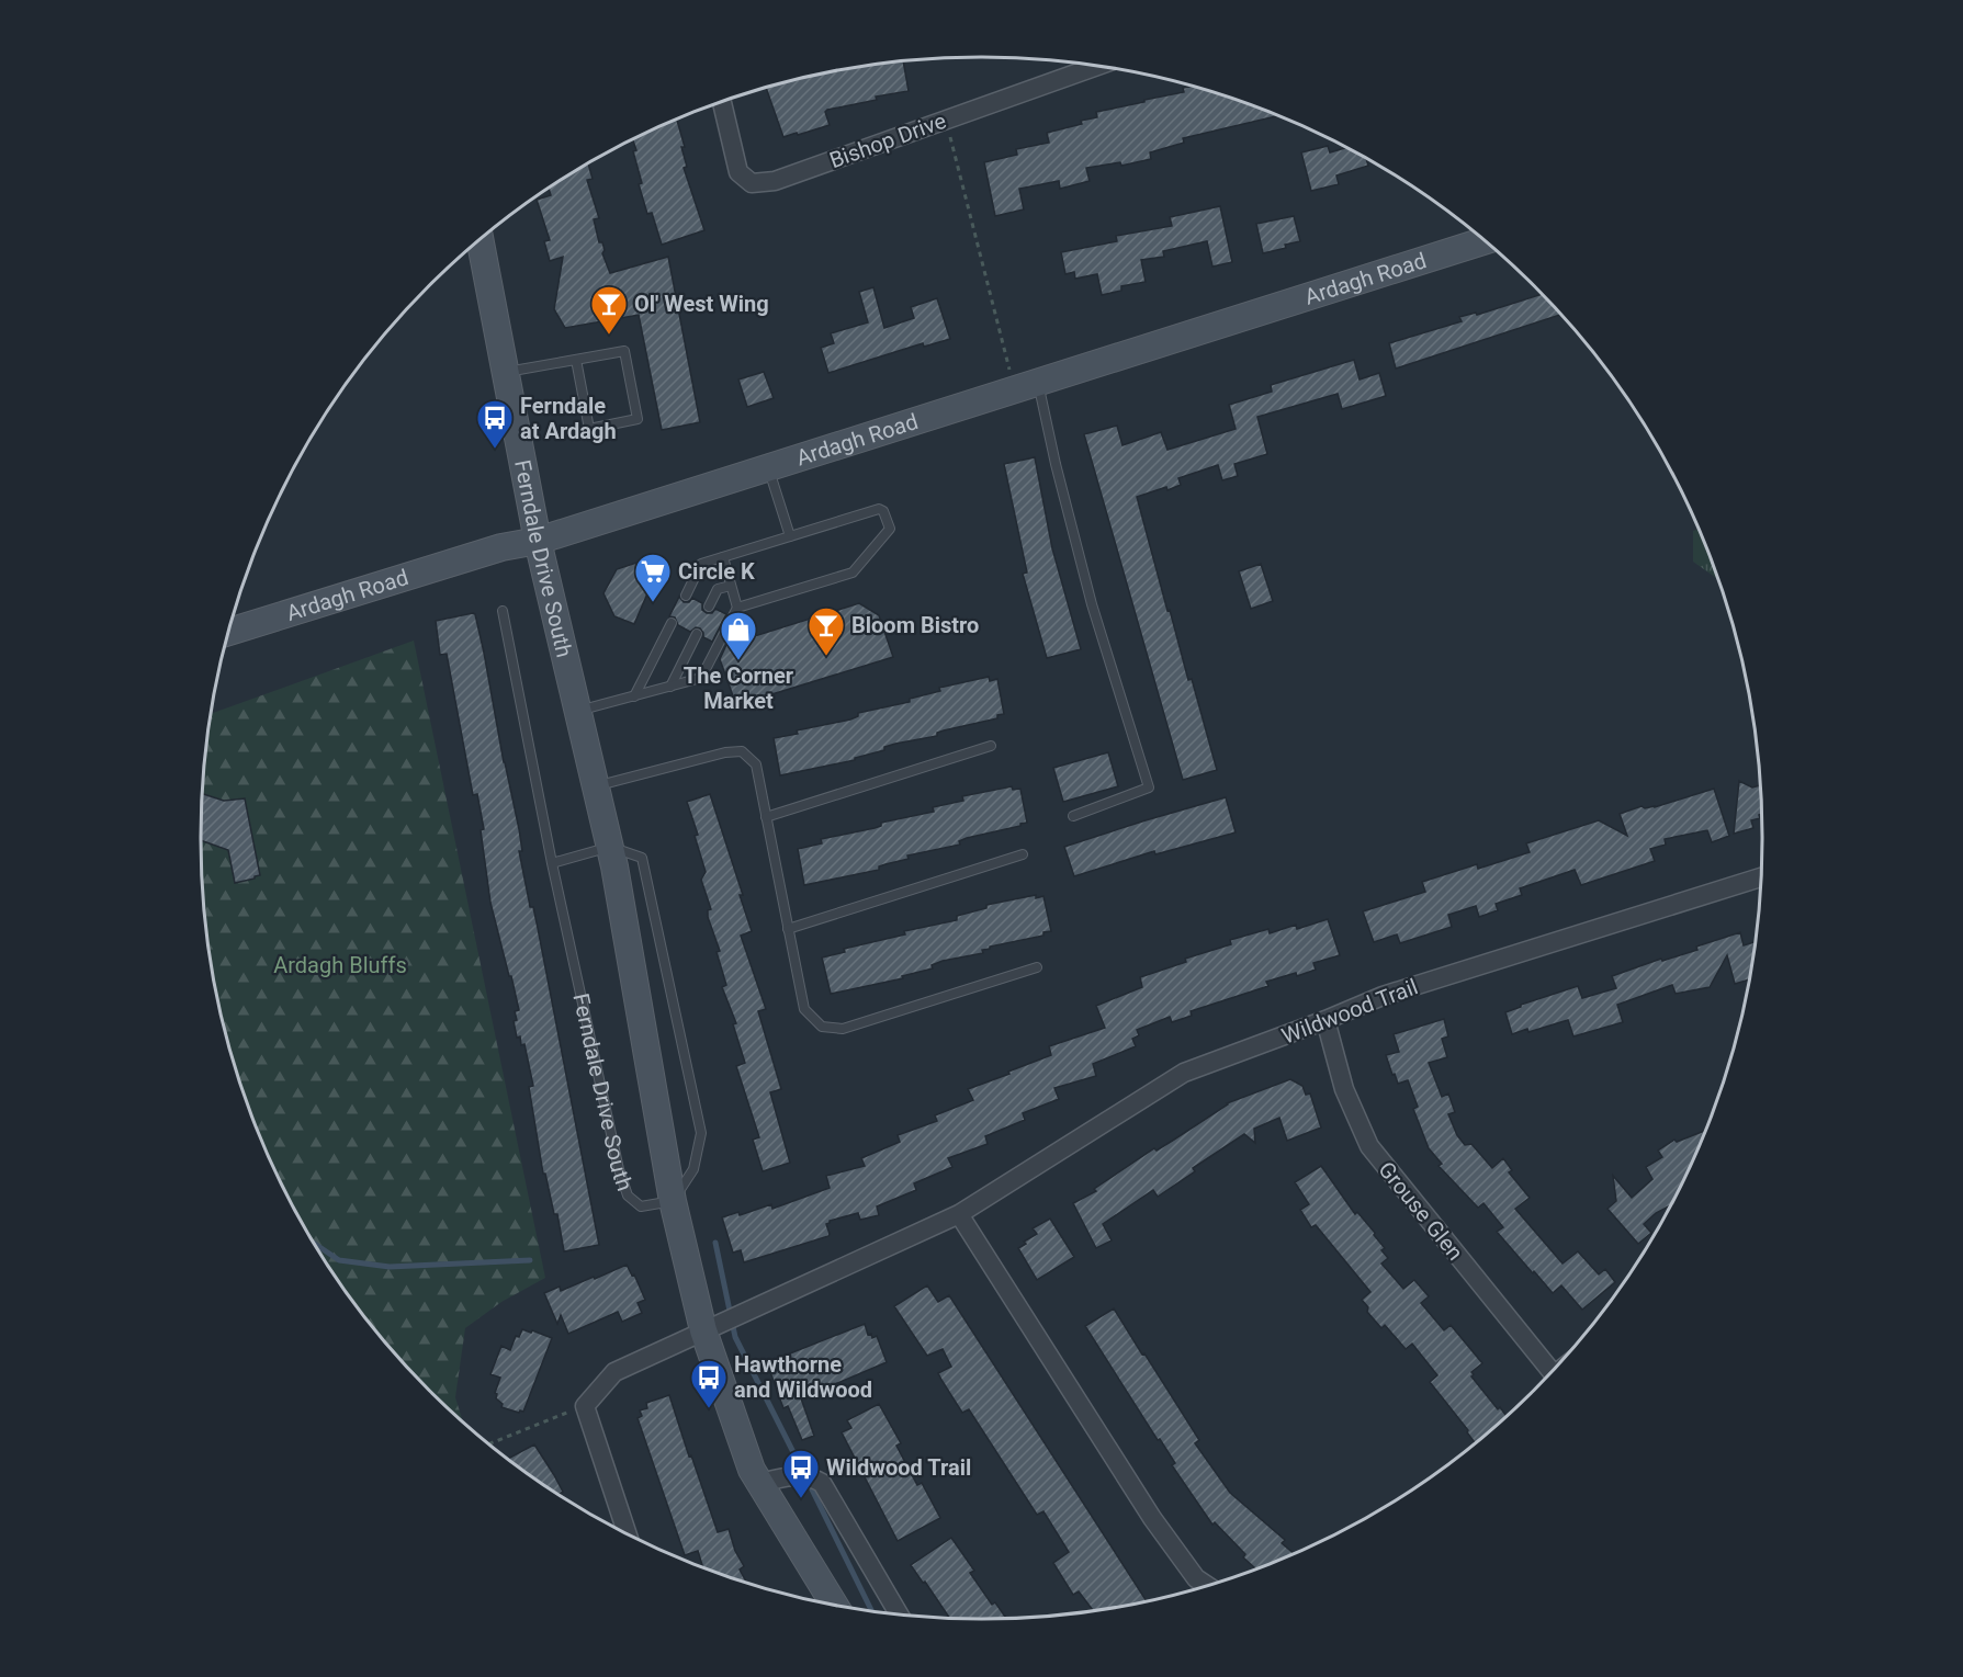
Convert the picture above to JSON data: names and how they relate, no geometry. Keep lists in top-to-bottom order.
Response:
{
  "streets": {
    "main road": ["Ardagh Road", "Ferndale Drive South"],
    "street": ["Bishop Drive", "Wildwood Trail", "Grouse Glen"]
  },
  "crossings": [
    ["Ardagh Road", "Ferndale Drive South"],
    ["Ferndale Drive South", "Wildwood Trail"],
    ["Wildwood Trail", "Grouse Glen"]
  ],
  "parks": ["Ardagh Bluffs"],
  "places": {
    "bar": ["Ol' West Wing", "Bloom Bistro"],
    "bus stop": ["Ferndale at Ardagh", "Hawthorne and Wildwood", "Wildwood Trail"],
    "supermarket": ["Circle K"],
    "shop": ["The Corner Market"]
  }
}
